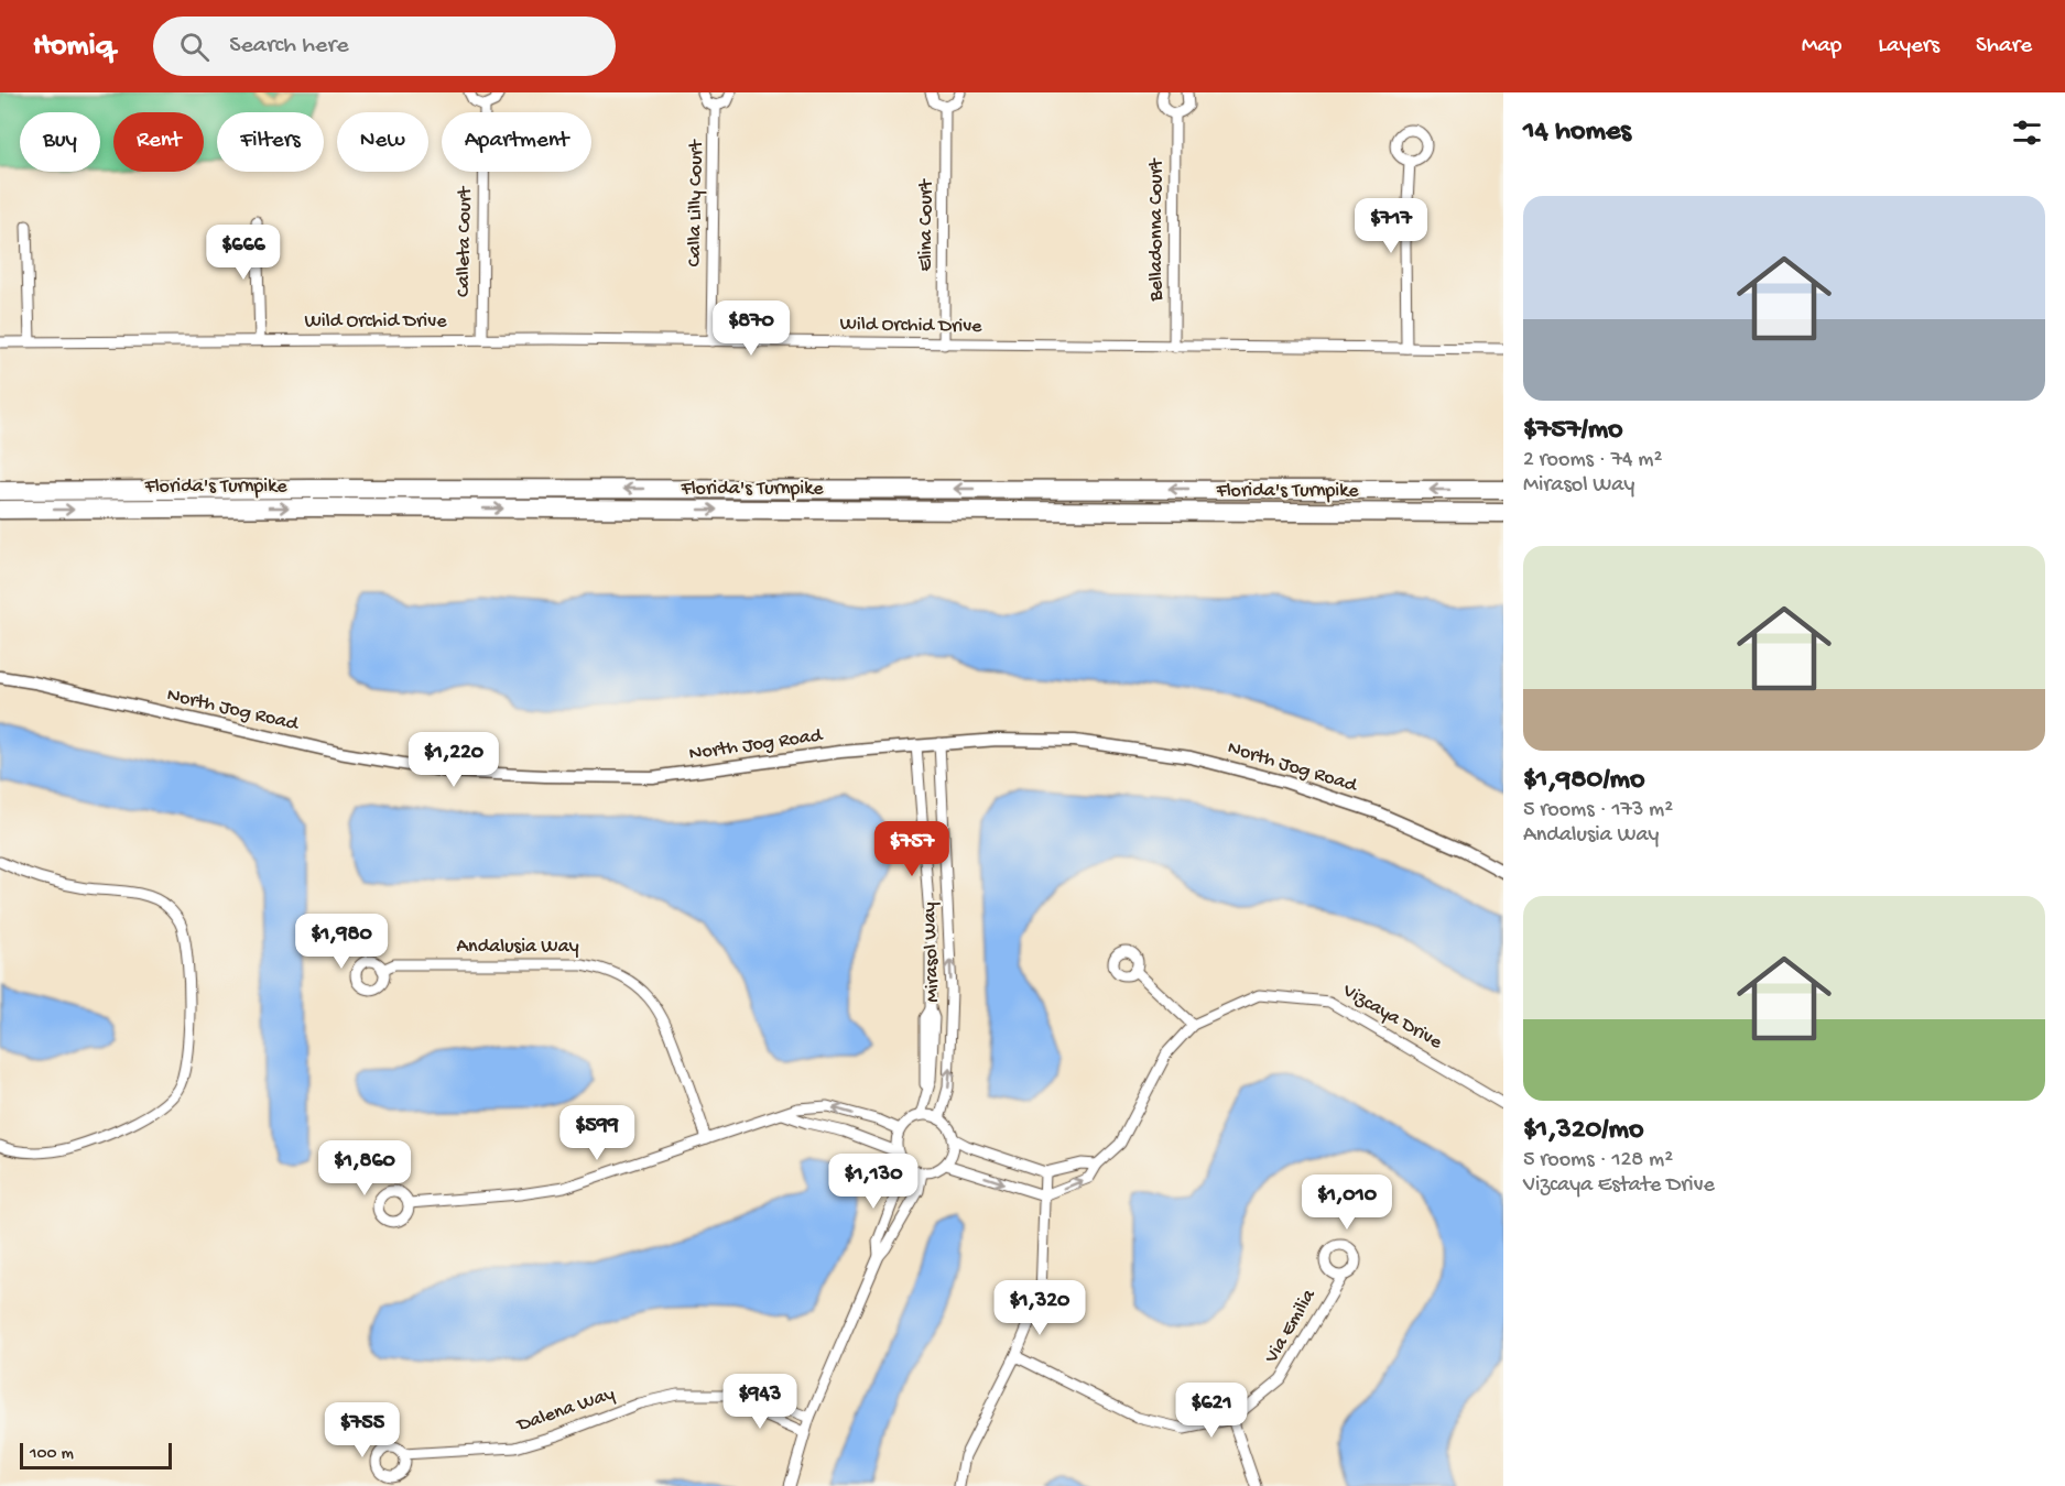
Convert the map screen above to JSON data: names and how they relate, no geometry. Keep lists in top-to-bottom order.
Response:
{
  "streets": {
    "highway": ["Florida's Turnpike"],
    "street": [
      "Calla Lilly Court",
      "Elina Court",
      "Belladonna Court",
      "Calleta Court",
      "Wild Orchid Drive",
      "North Jog Road",
      "Andalusia Way",
      "Mirasol Way",
      "Vizcaya Drive",
      "Via Emilia",
      "Dalena Way"
    ]
  },
  "crossings": [
    ["Calla Lilly Court", "Wild Orchid Drive"],
    ["Elina Court", "Wild Orchid Drive"],
    ["Belladonna Court", "Wild Orchid Drive"],
    ["Calleta Court", "Wild Orchid Drive"],
    ["North Jog Road", "Mirasol Way"]
  ],
  "scale_bar": "100 m",
  "page": {
    "header": "Homiq",
    "search": "Search here",
    "nav": ["Map", "Layers", "Share"],
    "heading": "14 homes",
    "chip": [
      "Buy",
      "Rent",
      "Filters",
      "New",
      "Apartment"
    ],
    "list": [
      {
        "name": "$757/mo",
        "note": "2 rooms · 74 m² · Mirasol Way"
      },
      {
        "name": "$1,980/mo",
        "note": "5 rooms · 173 m² · Andalusia Way"
      },
      {
        "name": "$1,320/mo",
        "note": "5 rooms · 128 m² · Vizcaya Estate Drive"
      }
    ],
    "price": [
      "$717",
      "$666",
      "$870",
      "$1,220",
      "$757",
      "$1,980",
      "$599",
      "$1,860",
      "$1,130",
      "$1,010",
      "$1,320",
      "$943",
      "$621",
      "$755"
    ],
    "scale": "100 m"
  }
}
